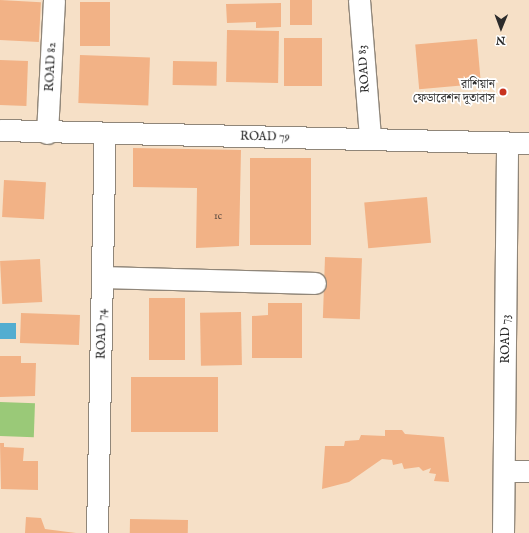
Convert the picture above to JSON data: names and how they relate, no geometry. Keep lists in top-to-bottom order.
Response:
{
  "streets": {
    "street": [
      "ROAD 82",
      "ROAD 83",
      "ROAD 79",
      "ROAD 74",
      "ROAD 73"
    ]
  },
  "crossings": [
    ["ROAD 82", "ROAD 79"],
    ["ROAD 83", "ROAD 79"],
    ["ROAD 79", "ROAD 74"],
    ["ROAD 79", "ROAD 73"]
  ],
  "places": ["রাশিয়ান ফেডারেশন দূতাবাস"],
  "house_numbers": ["1c"],
  "north": "bottom"
}
